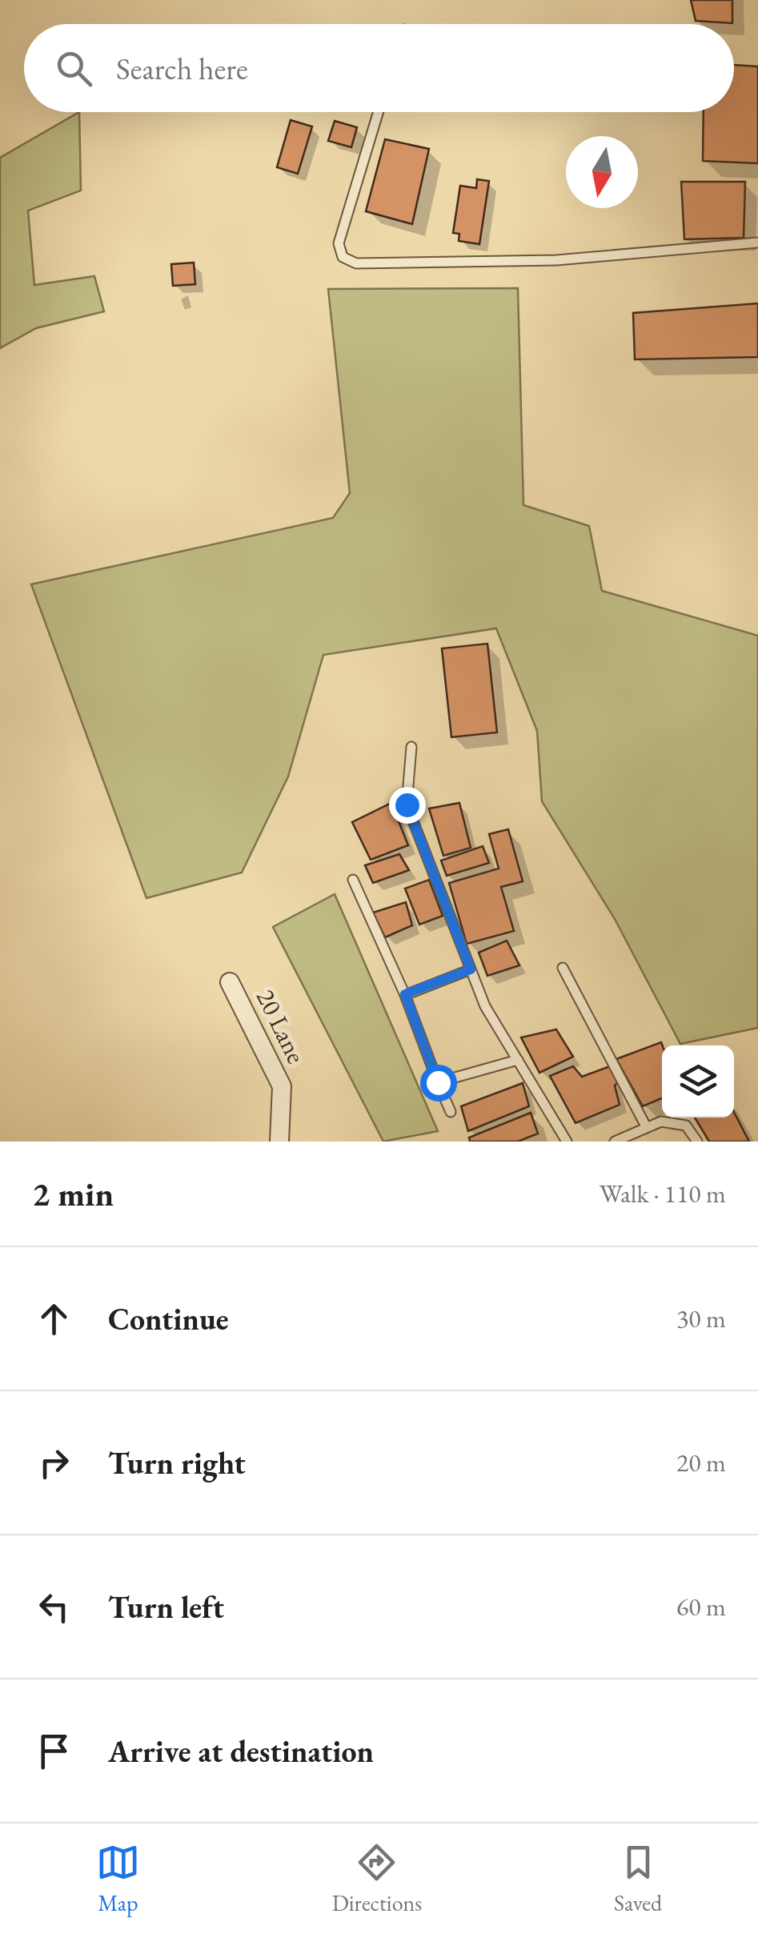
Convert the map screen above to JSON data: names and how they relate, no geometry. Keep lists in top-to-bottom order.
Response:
{
  "streets": {
    "street": ["20 Lane"]
  },
  "north": "bottom",
  "page": {
    "search": "Search here",
    "heading": ["2 min", "Walk · 110 m"],
    "list": [
      ["Continue", "30 m"],
      ["Turn right", "20 m"],
      ["Turn left", "60 m"],
      "Arrive at destination"
    ],
    "nav": ["Map", "Directions", "Saved"]
  }
}
